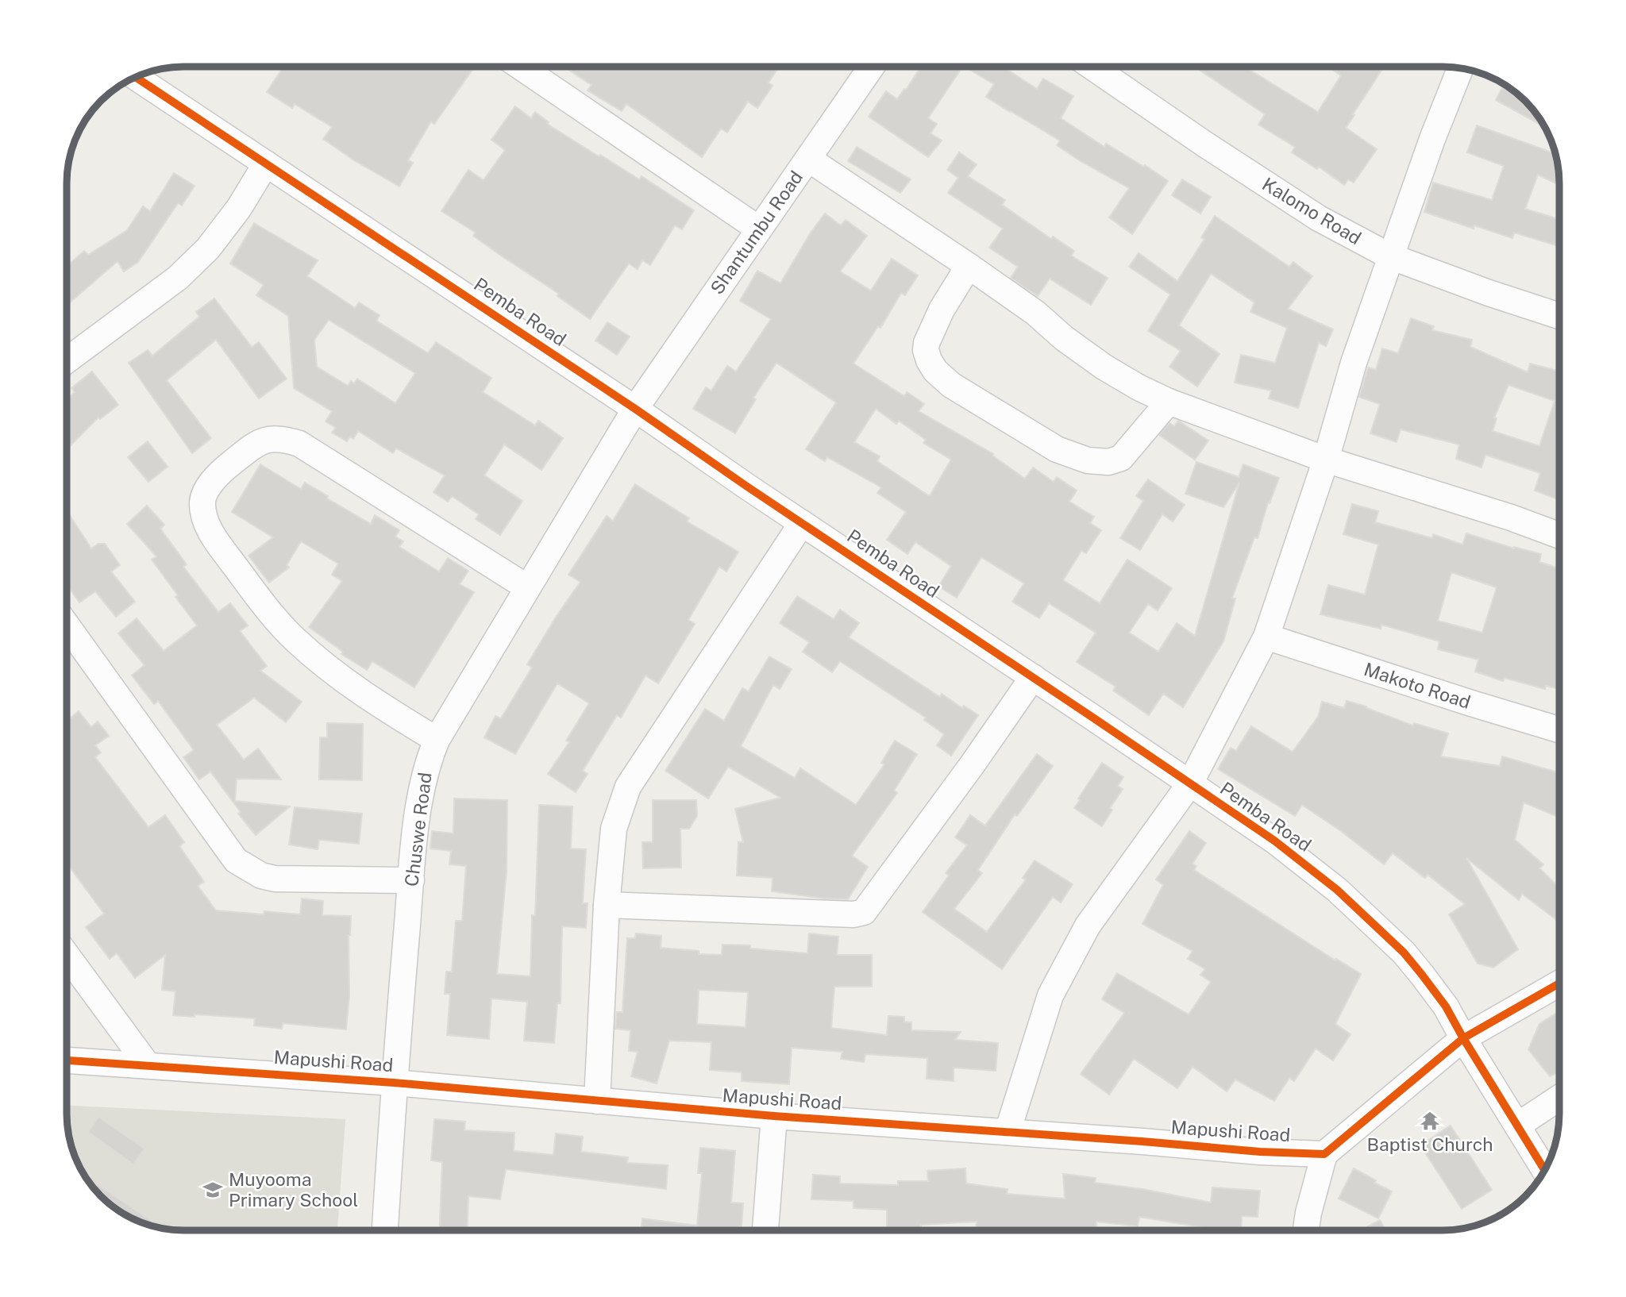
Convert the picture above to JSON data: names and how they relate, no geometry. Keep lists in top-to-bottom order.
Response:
{
  "streets": {
    "street": [
      "Kalomo Road",
      "Shantumbu Road",
      "Pemba Road",
      "Makoto Road",
      "Chuswe Road",
      "Mapushi Road"
    ]
  },
  "crossings": [
    ["Shantumbu Road", "Pemba Road"],
    ["Shantumbu Road", "Chuswe Road"],
    ["Pemba Road", "Chuswe Road"],
    ["Chuswe Road", "Mapushi Road"]
  ],
  "places": {
    "temple": ["Baptist Church"],
    "school or university": ["Muyooma Primary School"]
  }
}
